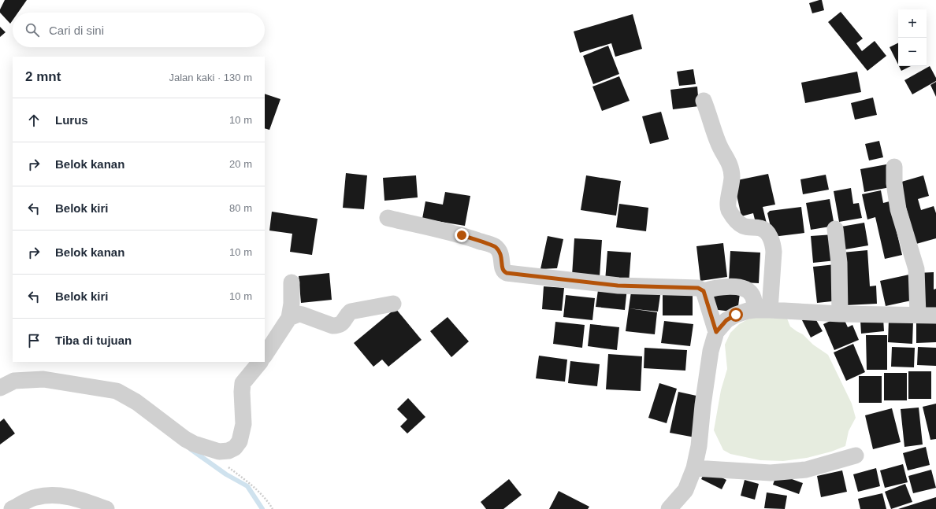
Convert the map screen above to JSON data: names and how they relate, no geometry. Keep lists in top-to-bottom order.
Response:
{
  "page": {
    "map_buttons": ["+", "−"],
    "search": "Cari di sini",
    "heading": ["2 mnt", "Jalan kaki · 130 m"],
    "list": [
      ["Lurus", "10 m"],
      ["Belok kanan", "20 m"],
      ["Belok kiri", "80 m"],
      ["Belok kanan", "10 m"],
      ["Belok kiri", "10 m"],
      "Tiba di tujuan"
    ]
  }
}
